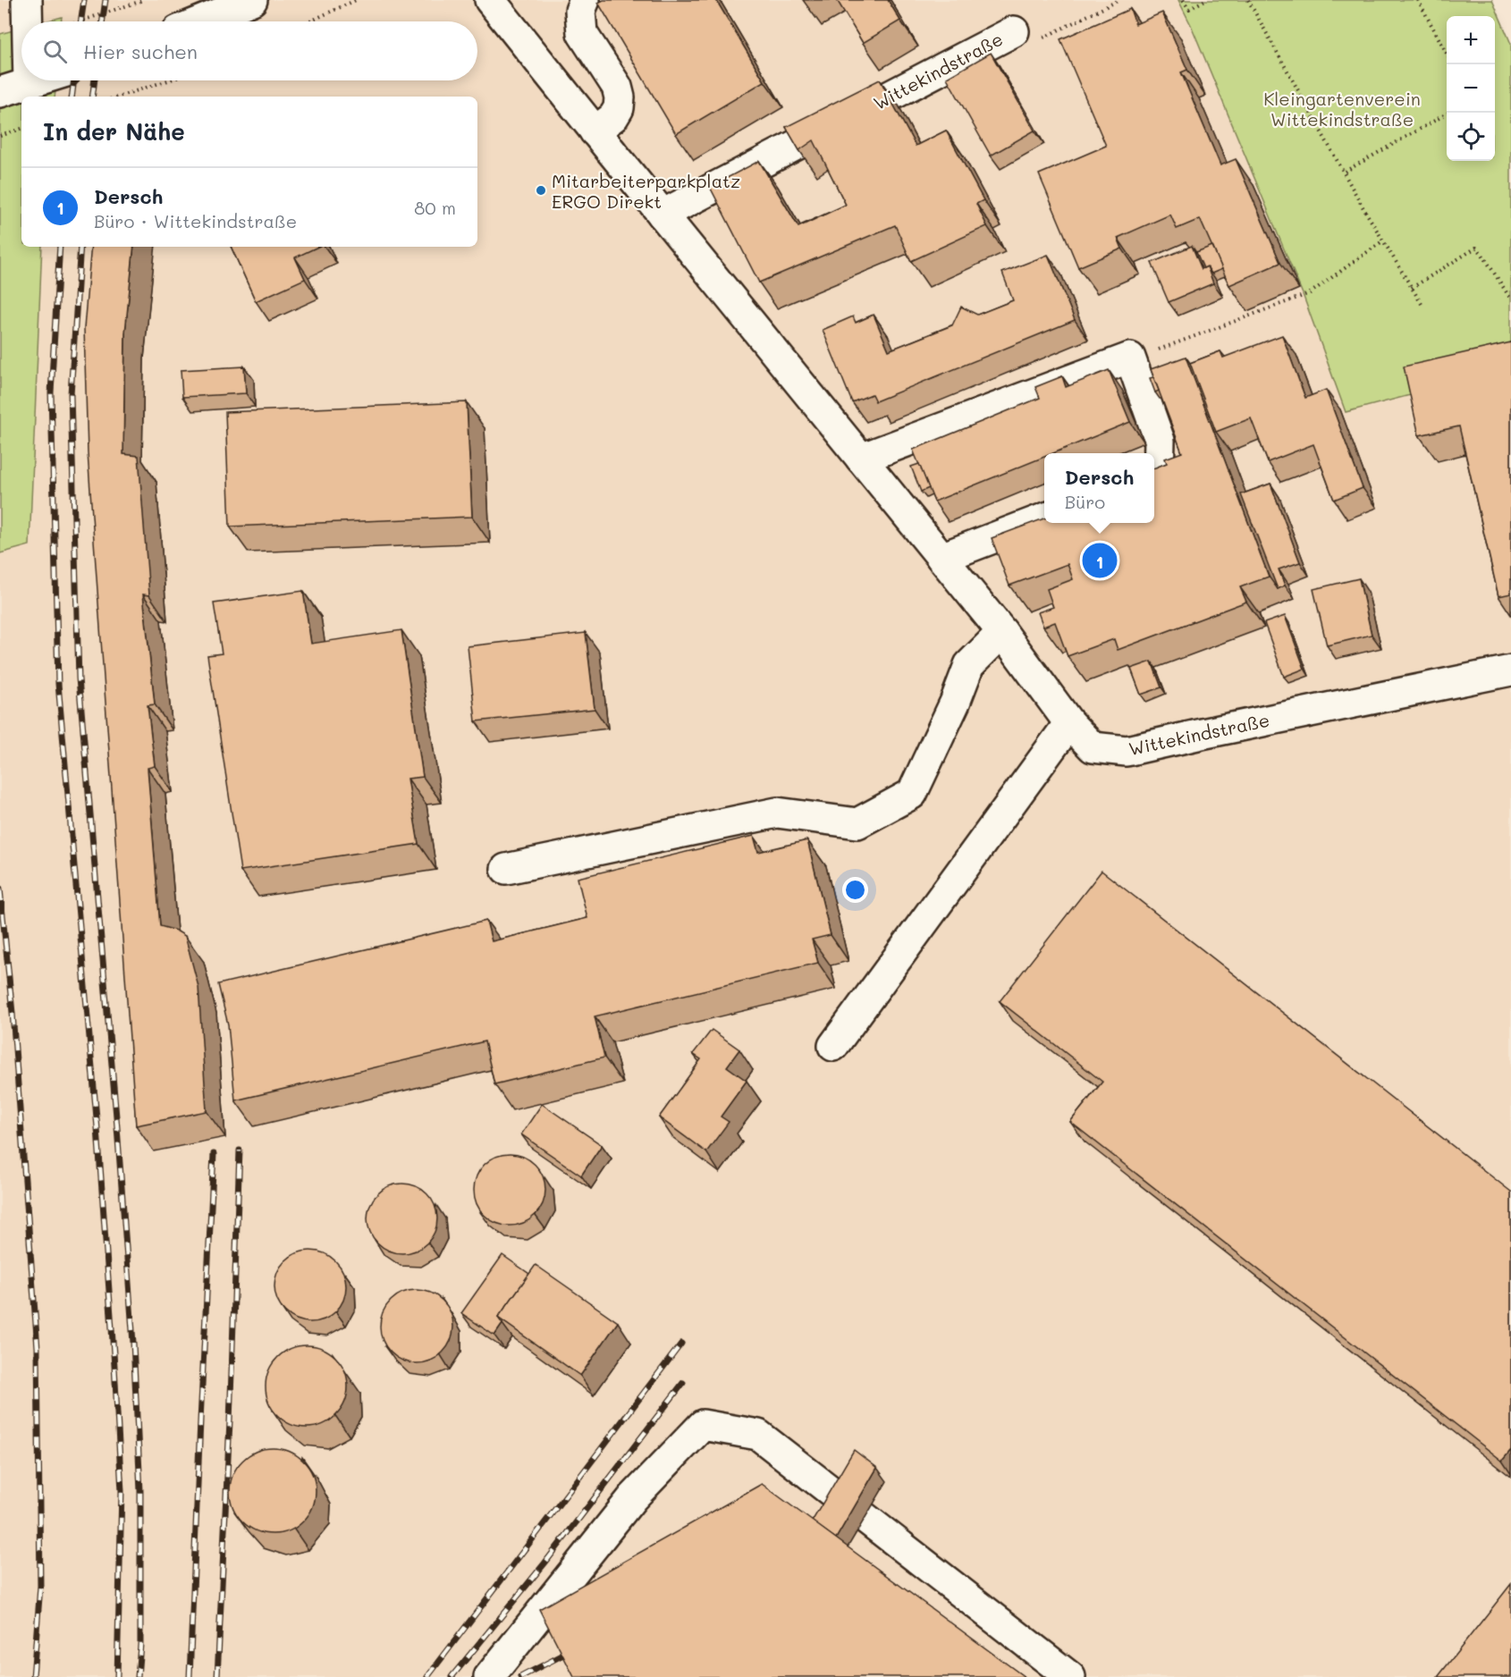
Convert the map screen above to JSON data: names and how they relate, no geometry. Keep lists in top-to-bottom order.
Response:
{
  "streets": {
    "street": ["Wittekindstraße"]
  },
  "parks": ["Kleingartenverein Wittekindstraße"],
  "places": ["Mitarbeiterparkplatz ERGO Direkt"],
  "page": {
    "map_buttons": ["+", "−"],
    "search": "Hier suchen",
    "heading": "In der Nähe",
    "list": [
      {
        "mark": "1",
        "name": "Dersch",
        "note": "Büro · Wittekindstraße",
        "value": "80 m"
      }
    ],
    "popup": ["Dersch", "Büro"],
    "pins": "1"
  }
}
